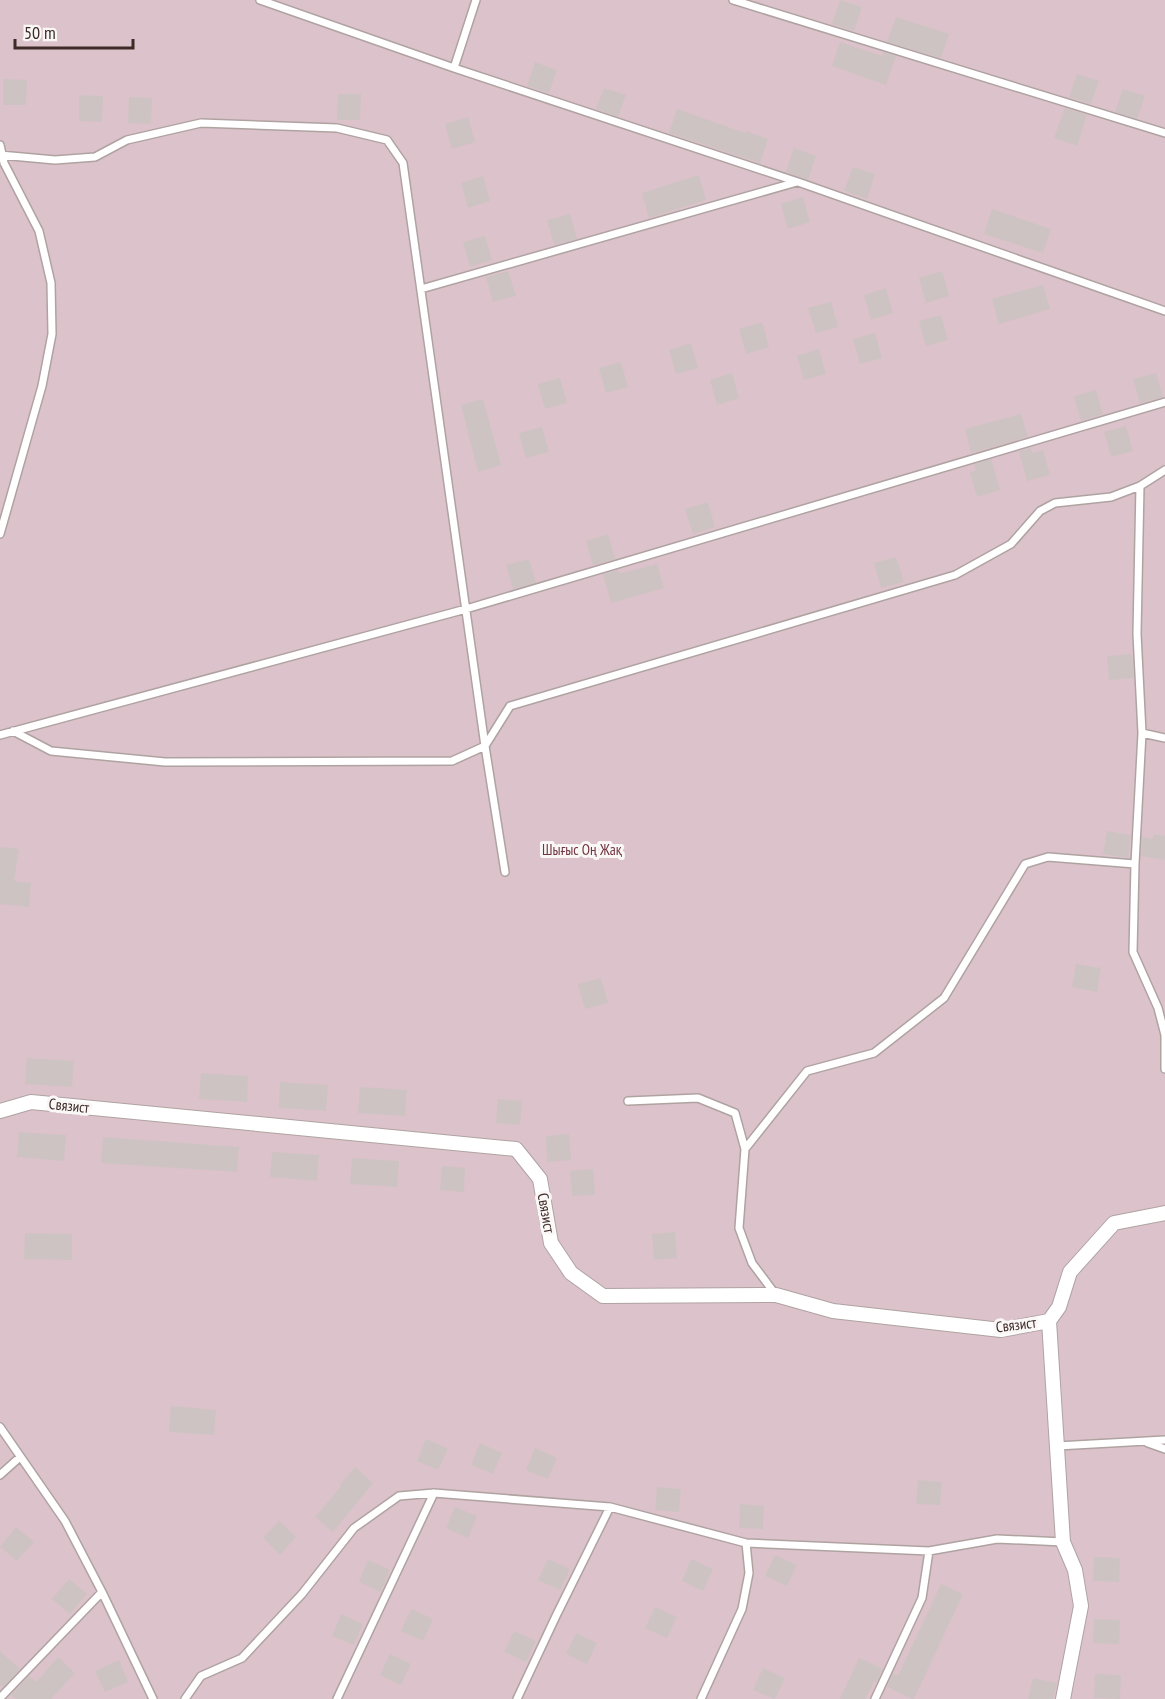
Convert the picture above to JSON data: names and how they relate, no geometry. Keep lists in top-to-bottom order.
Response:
{
  "streets": {
    "street": ["Связист"]
  },
  "parks": ["Шығыс Оң Жақ"],
  "scale_bar": "50 m"
}
